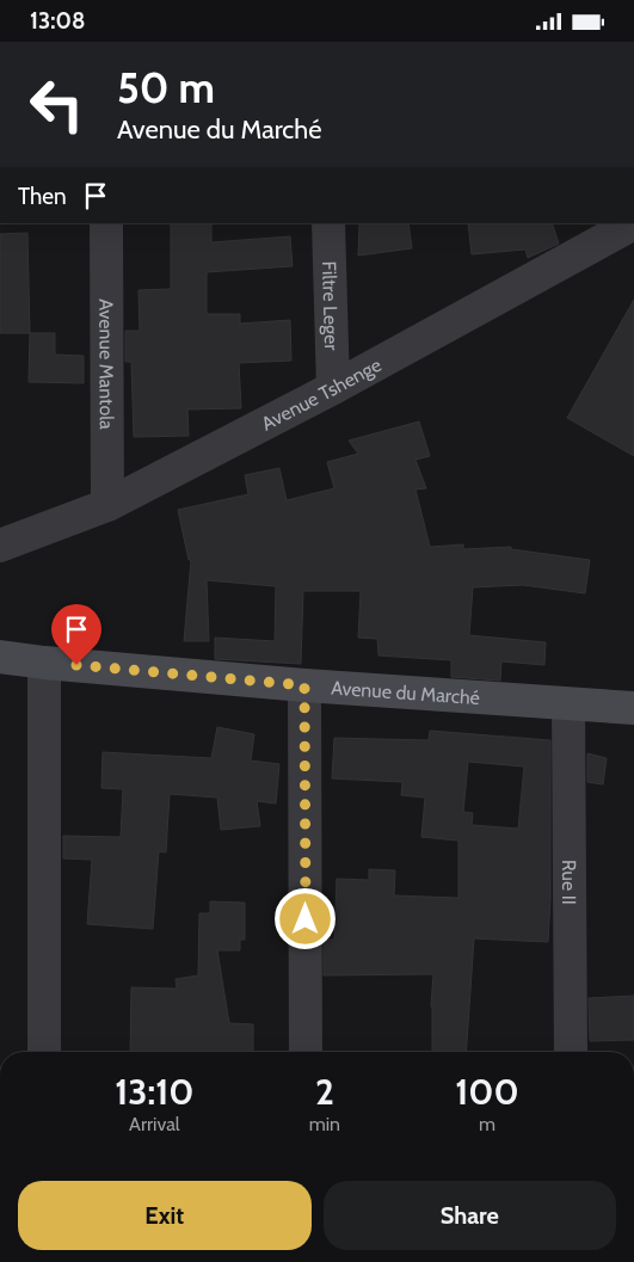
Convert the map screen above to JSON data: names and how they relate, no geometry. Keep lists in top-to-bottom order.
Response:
{
  "streets": {
    "street": [
      "Filtre Leger",
      "Avenue Mantola",
      "Avenue Tshenge",
      "Avenue du Marché",
      "Rue II"
    ]
  },
  "crossings": [
    ["Filtre Leger", "Avenue Tshenge"],
    ["Avenue Mantola", "Avenue Tshenge"],
    ["Avenue du Marché", "Rue II"]
  ],
  "page": {
    "status": "13:08",
    "turn": ["50 m", "Avenue du Marché"],
    "then": "Then",
    "eta": [
      "13:10",
      "Arrival",
      "2",
      "min",
      "100",
      "m"
    ],
    "buttons": ["Exit", "Share"]
  }
}
